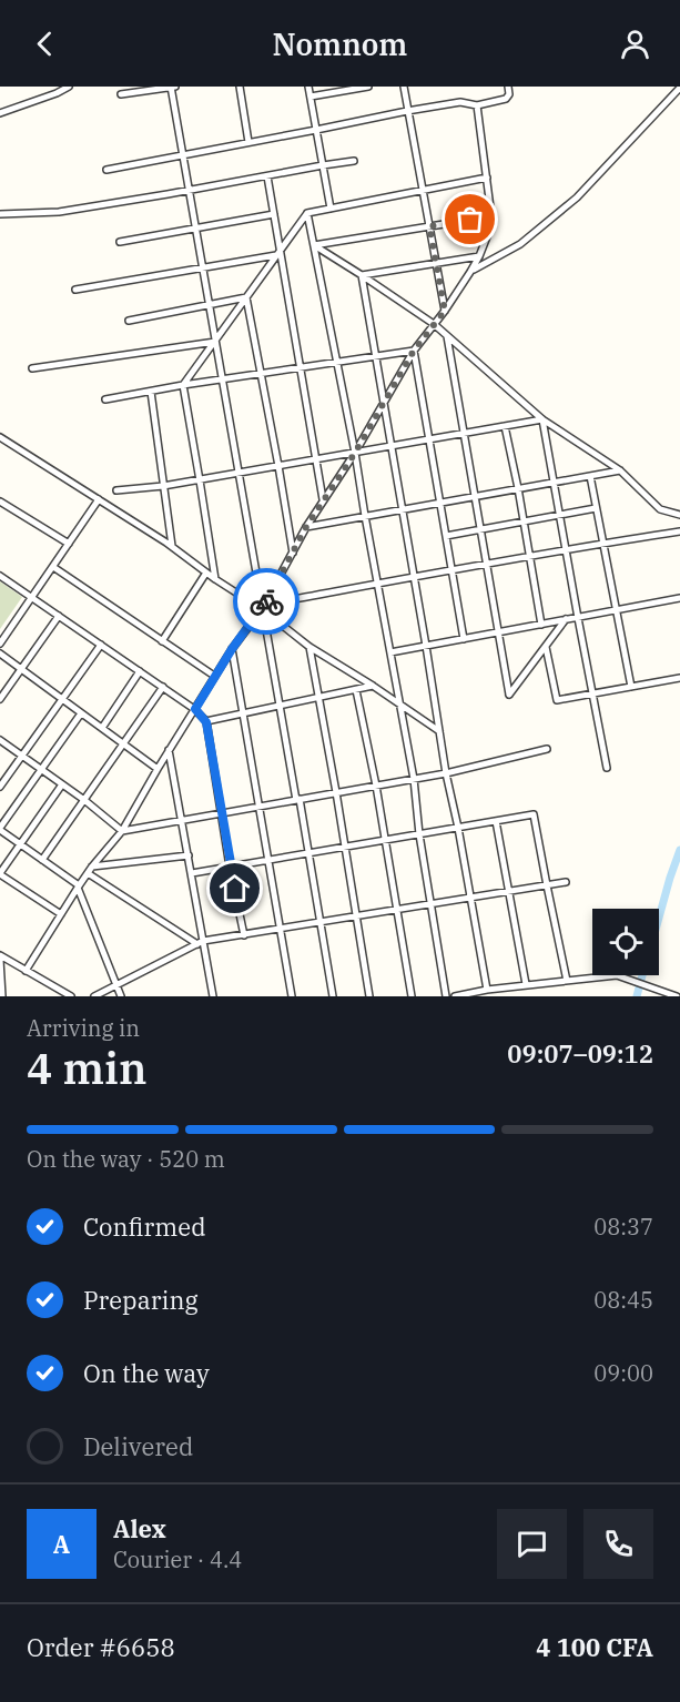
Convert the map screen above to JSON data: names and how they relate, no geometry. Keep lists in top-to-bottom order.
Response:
{
  "page": {
    "header": "Nomnom",
    "heading": ["4 min", "Arriving in", "09:07–09:12"],
    "panel": [
      "Alex",
      "Courier · 4.4",
      "Order #6658",
      "4 100 CFA"
    ],
    "bar": "On the way · 520 m",
    "list": [
      ["Confirmed", "08:37"],
      ["Preparing", "08:45"],
      ["On the way", "09:00"],
      "Delivered"
    ],
    "round": "A"
  }
}
